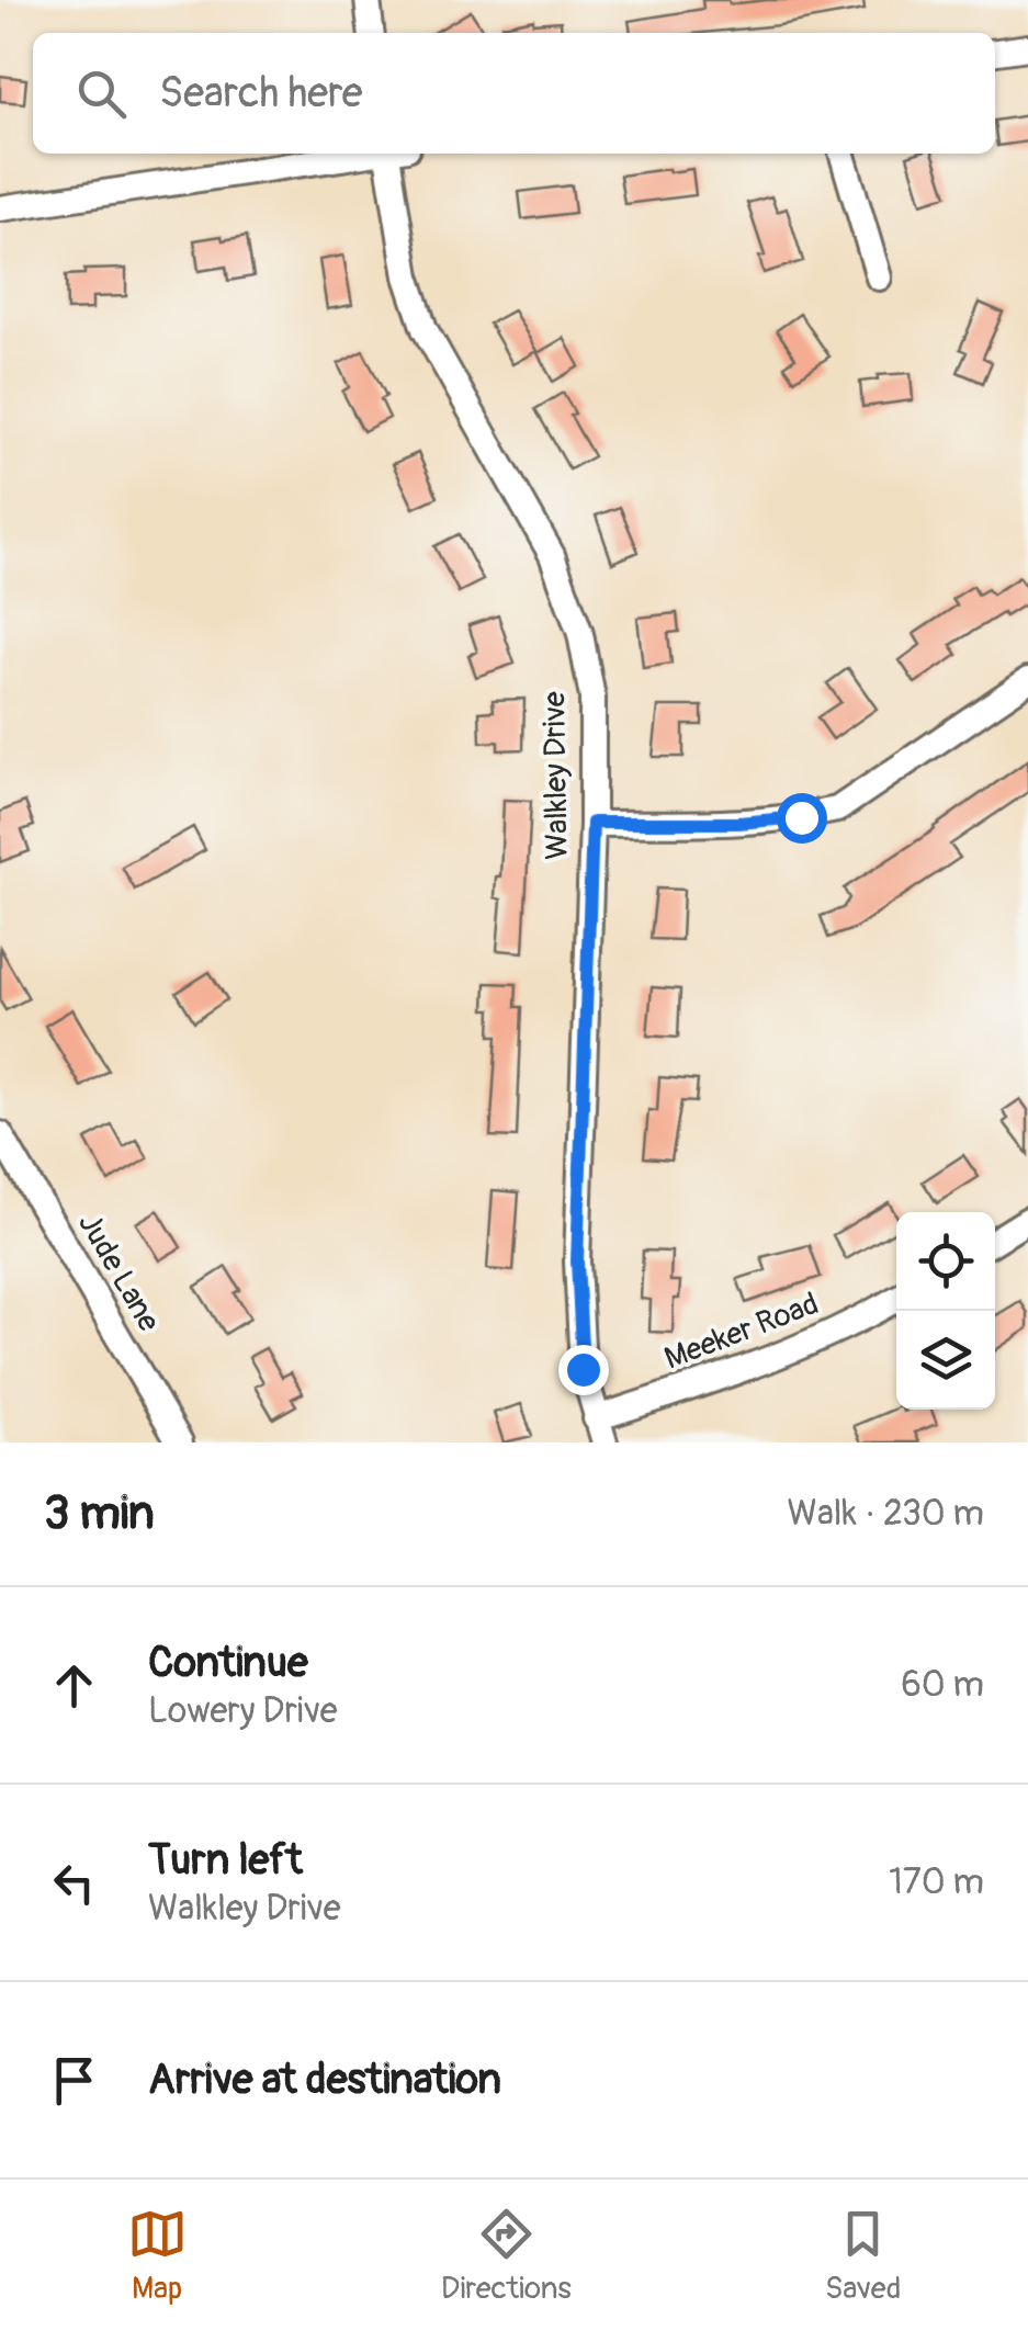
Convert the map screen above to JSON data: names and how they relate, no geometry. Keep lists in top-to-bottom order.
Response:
{
  "streets": {
    "street": ["Walkley Drive", "Jude Lane", "Meeker Road"]
  },
  "crossings": [
    ["Walkley Drive", "Meeker Road"]
  ],
  "page": {
    "search": "Search here",
    "heading": ["3 min", "Walk · 230 m"],
    "list": [
      ["Continue", "Lowery Drive", "60 m"],
      ["Turn left", "Walkley Drive", "170 m"],
      "Arrive at destination"
    ],
    "nav": ["Map", "Directions", "Saved"]
  }
}
